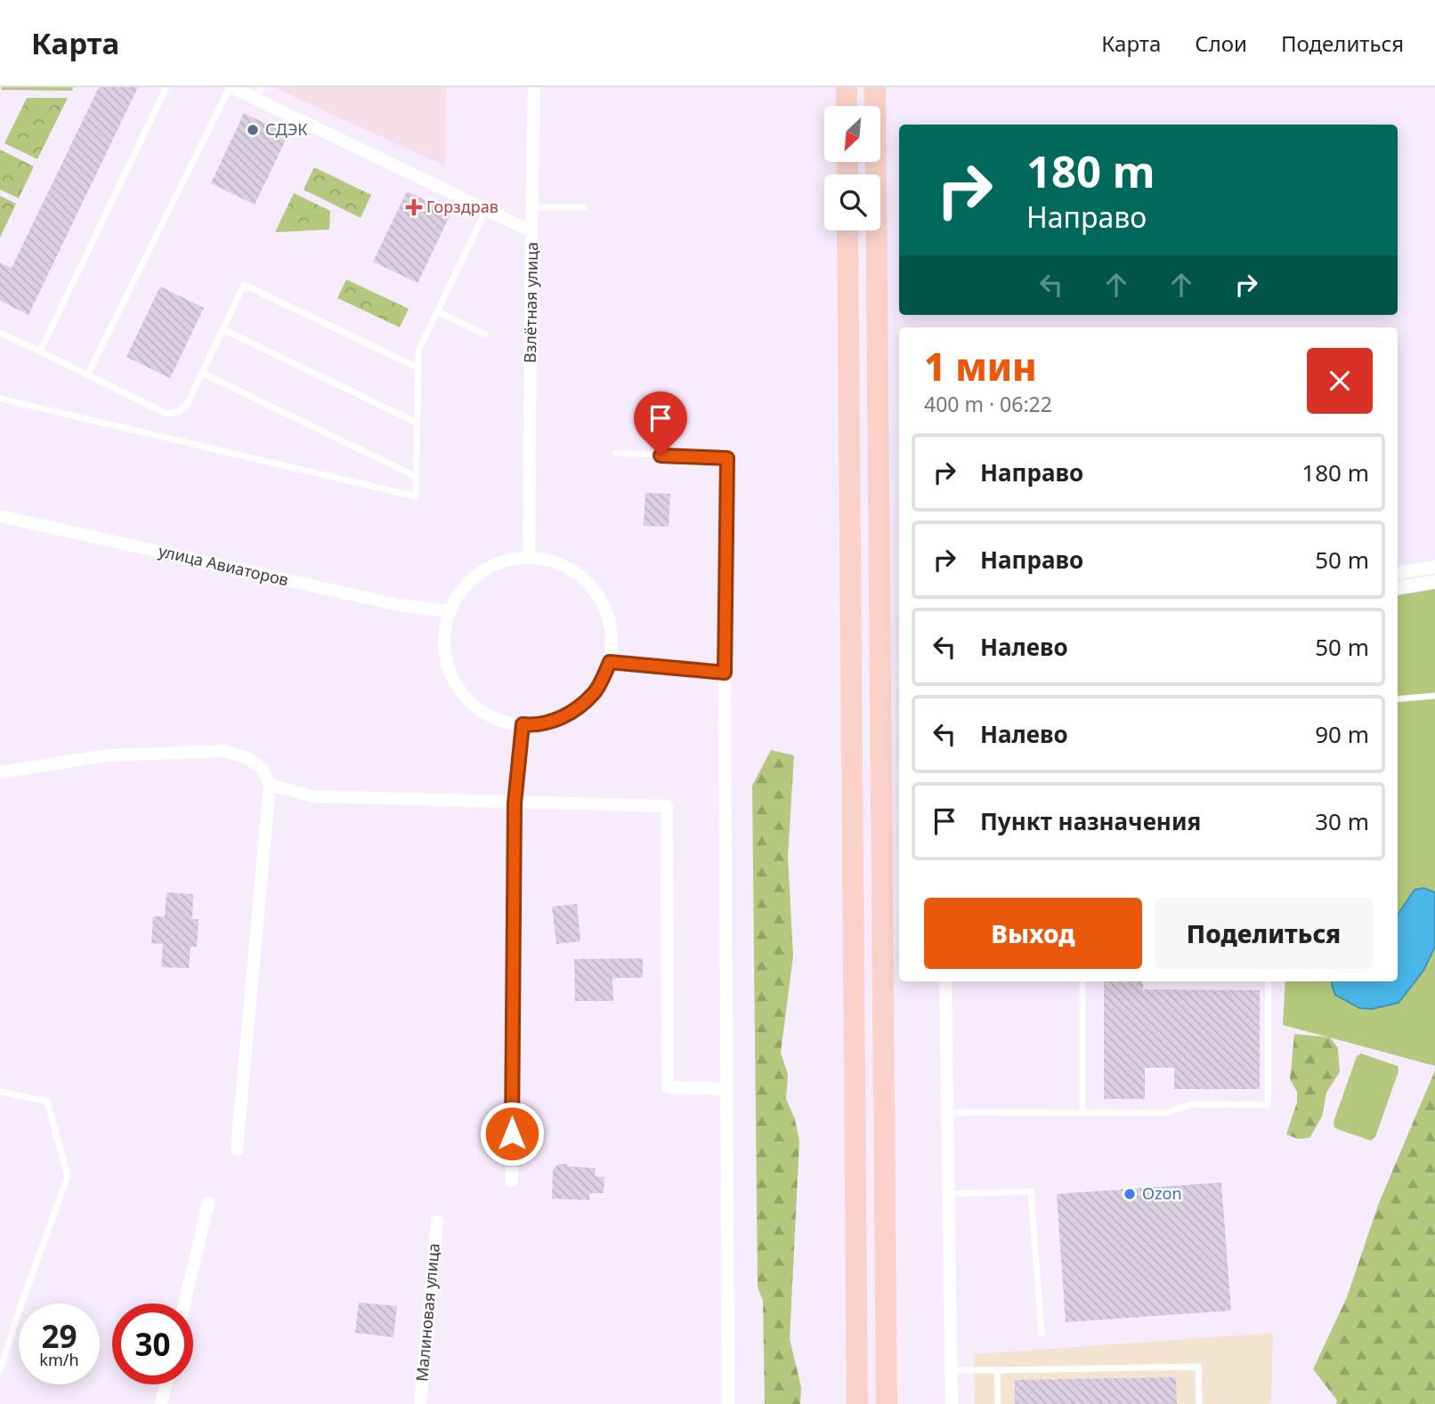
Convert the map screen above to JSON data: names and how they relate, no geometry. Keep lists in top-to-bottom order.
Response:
{
  "streets": {
    "street": ["Взлётная улица", "улица Авиаторов", "Малиновая улица"]
  },
  "crossings": [
    ["Взлётная улица", "улица Авиаторов"]
  ],
  "places": {
    "other": ["СДЭК", "Ozon"],
    "health": ["Горздрав"]
  },
  "north": "bottom left",
  "page": {
    "header": "Карта",
    "nav": ["Карта", "Слои", "Поделиться"],
    "turn": ["180 m", "Направо"],
    "heading": ["1 мин", "400 m · 06:22"],
    "list": [
      {
        "name": "Направо",
        "value": "180 m"
      },
      {
        "name": "Направо",
        "value": "50 m"
      },
      {
        "name": "Налево",
        "value": "50 m"
      },
      {
        "name": "Налево",
        "value": "90 m"
      },
      {
        "name": "Пункт назначения",
        "value": "30 m"
      }
    ],
    "buttons": ["Выход", "Поделиться"],
    "speed": "29 km/h",
    "limit": "30"
  }
}
